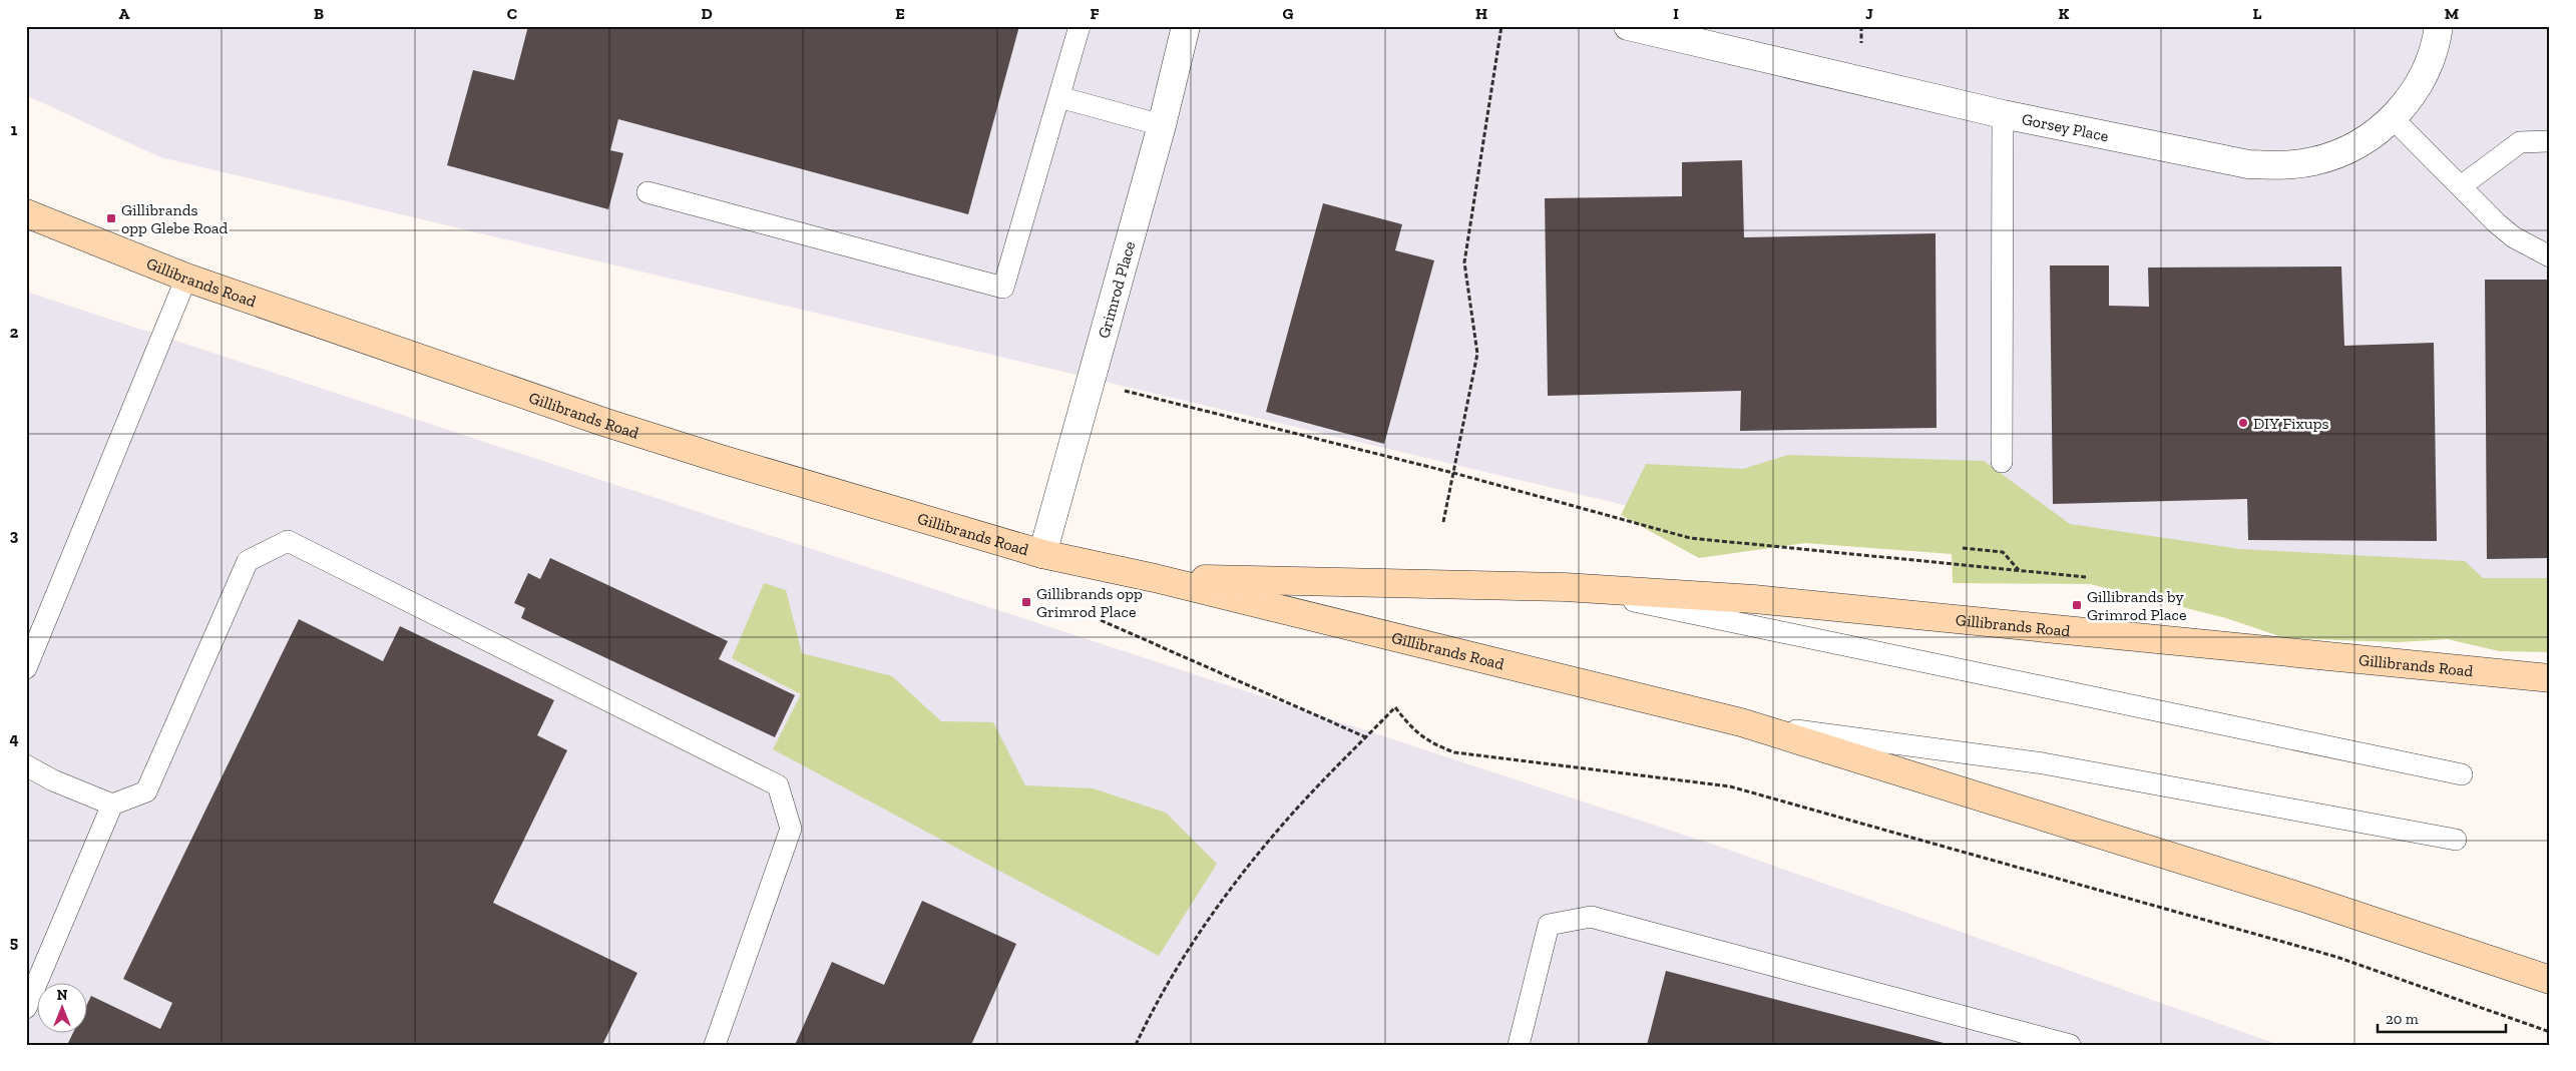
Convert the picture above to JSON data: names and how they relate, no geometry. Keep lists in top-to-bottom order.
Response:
{
  "streets": {
    "street": ["Gorsey Place", "Gillibrands Road", "Grimrod Place"]
  },
  "crossings": [
    ["Gillibrands Road", "Grimrod Place"]
  ],
  "places": {
    "transit": ["Gillibrands opp Glebe Road", "Gillibrands opp Grimrod Place", "Gillibrands by Grimrod Place"],
    "other": ["DIY Fixups"]
  },
  "scale_bar": "20 m",
  "north": "top",
  "grid": {
    "columns": [
      "A",
      "B",
      "C",
      "D",
      "E",
      "F",
      "G",
      "H",
      "I",
      "J",
      "K",
      "L",
      "M"
    ],
    "rows": [
      "1",
      "2",
      "3",
      "4",
      "5"
    ]
  }
}
